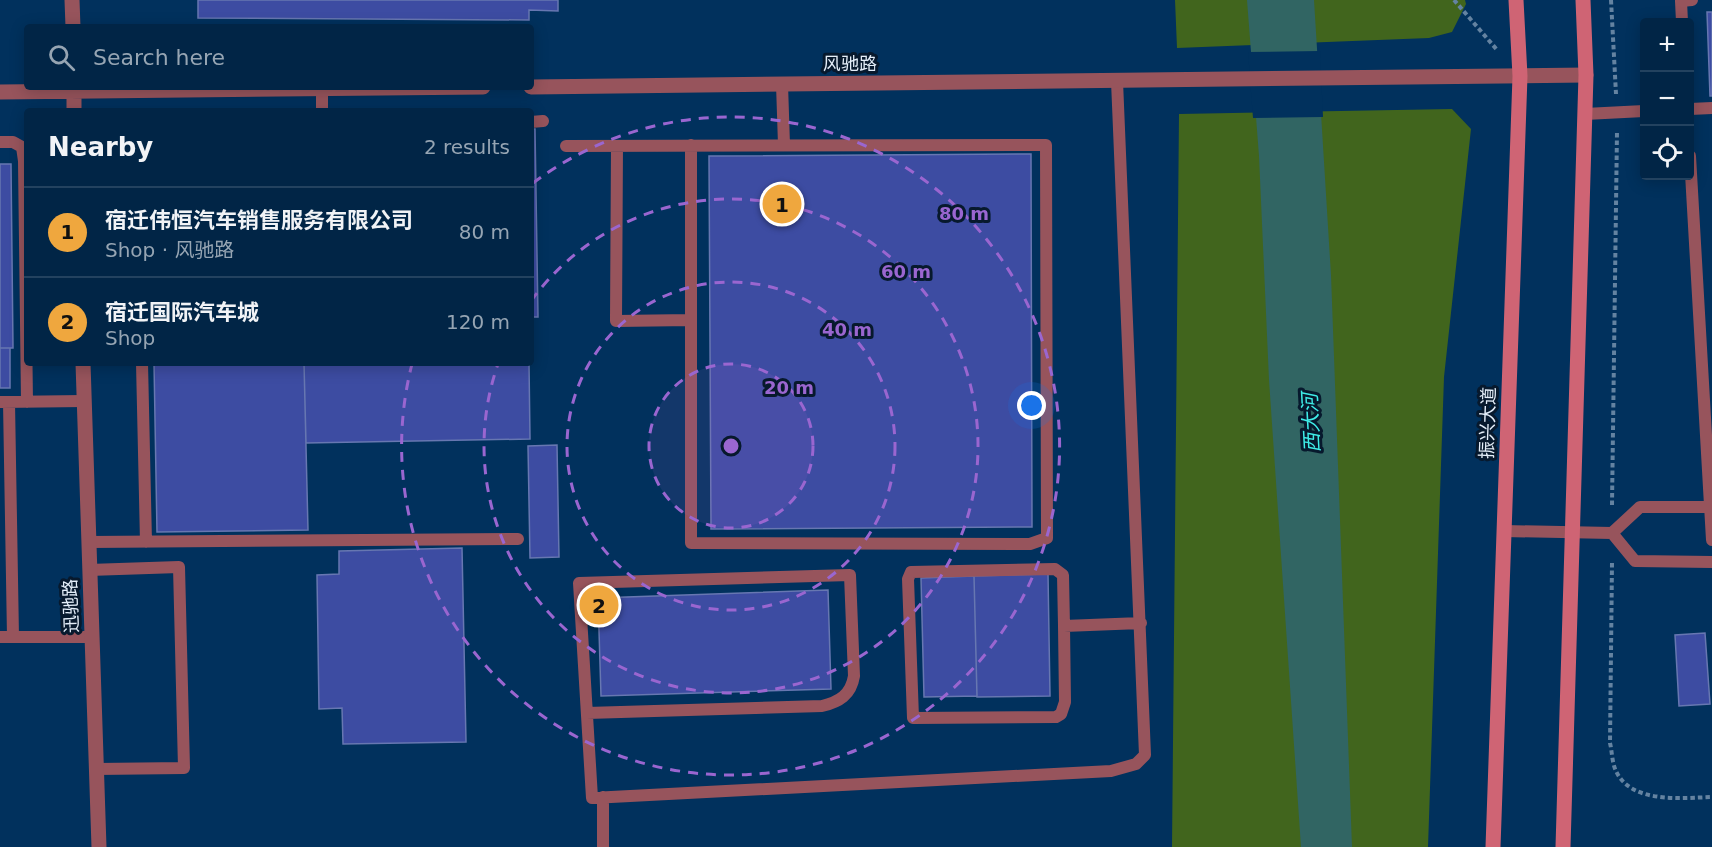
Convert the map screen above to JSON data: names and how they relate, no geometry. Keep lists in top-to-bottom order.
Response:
{
  "streets": {
    "main road": ["振兴大道"],
    "street": ["风驰路", "迅驰路"]
  },
  "crossings": [
    ["风驰路", "振兴大道"]
  ],
  "water": ["西大河"],
  "page": {
    "map_buttons": ["+", "−"],
    "search": "Search here",
    "heading": ["Nearby", "2 results"],
    "pins": ["1", "2"],
    "list": [
      {
        "mark": "1",
        "name": "宿迁伟恒汽车销售服务有限公司",
        "note": "Shop · 风驰路",
        "value": "80 m"
      },
      {
        "mark": "2",
        "name": "宿迁国际汽车城",
        "note": "Shop",
        "value": "120 m"
      }
    ]
  },
  "rings": [
    "80 m",
    "60 m",
    "40 m",
    "20 m"
  ]
}
